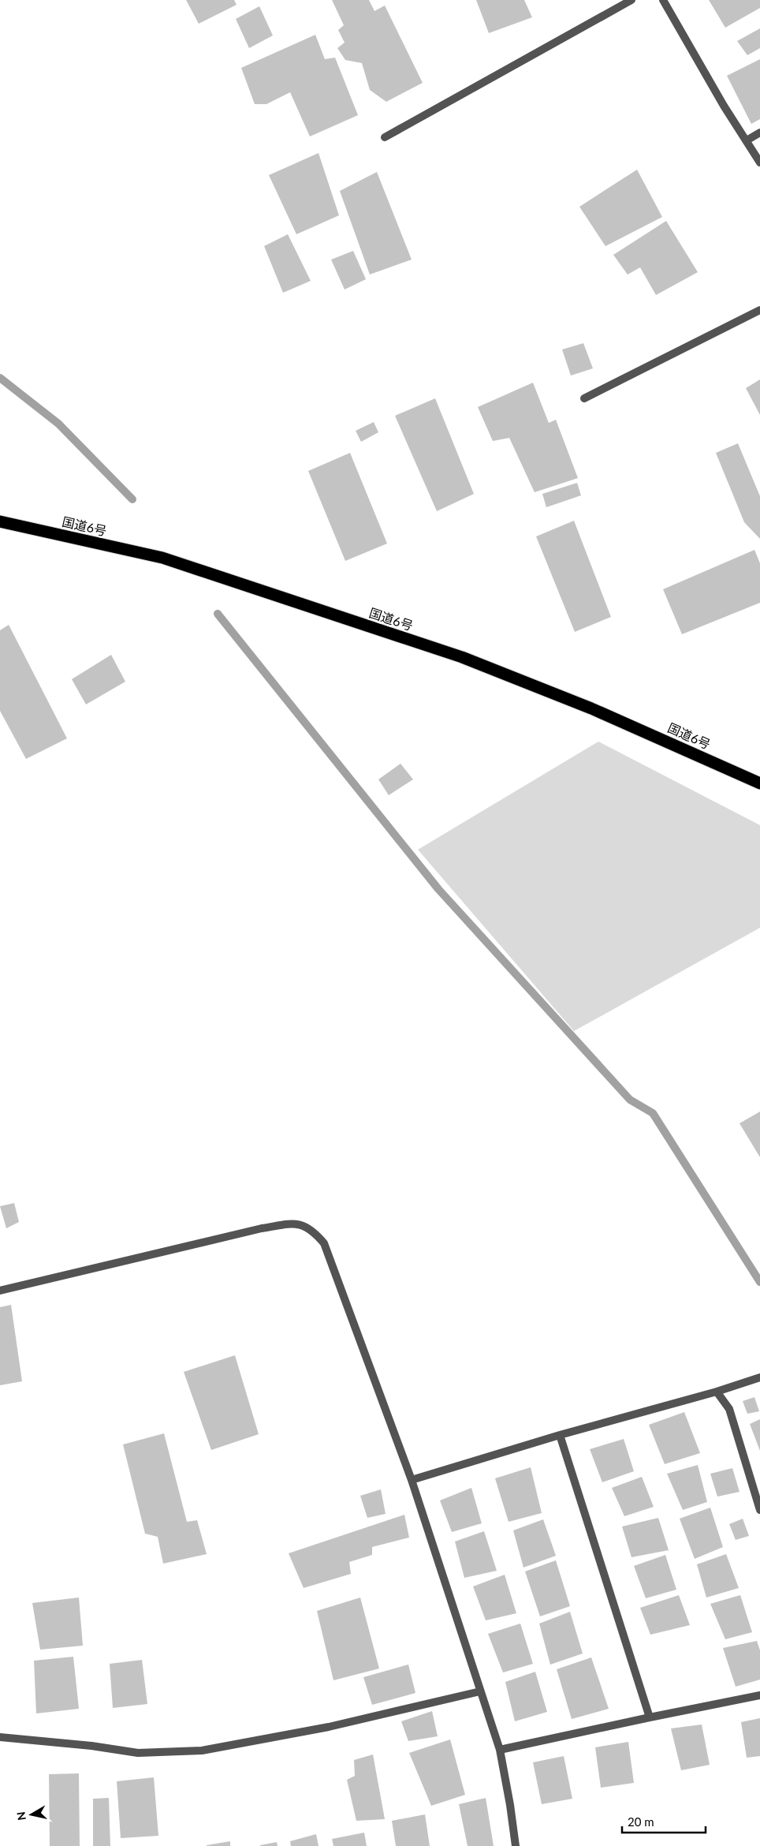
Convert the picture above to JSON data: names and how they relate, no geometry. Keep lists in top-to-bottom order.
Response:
{
  "streets": {
    "highway": ["国道6号"]
  },
  "scale_bar": "20 m",
  "north": "left"
}
